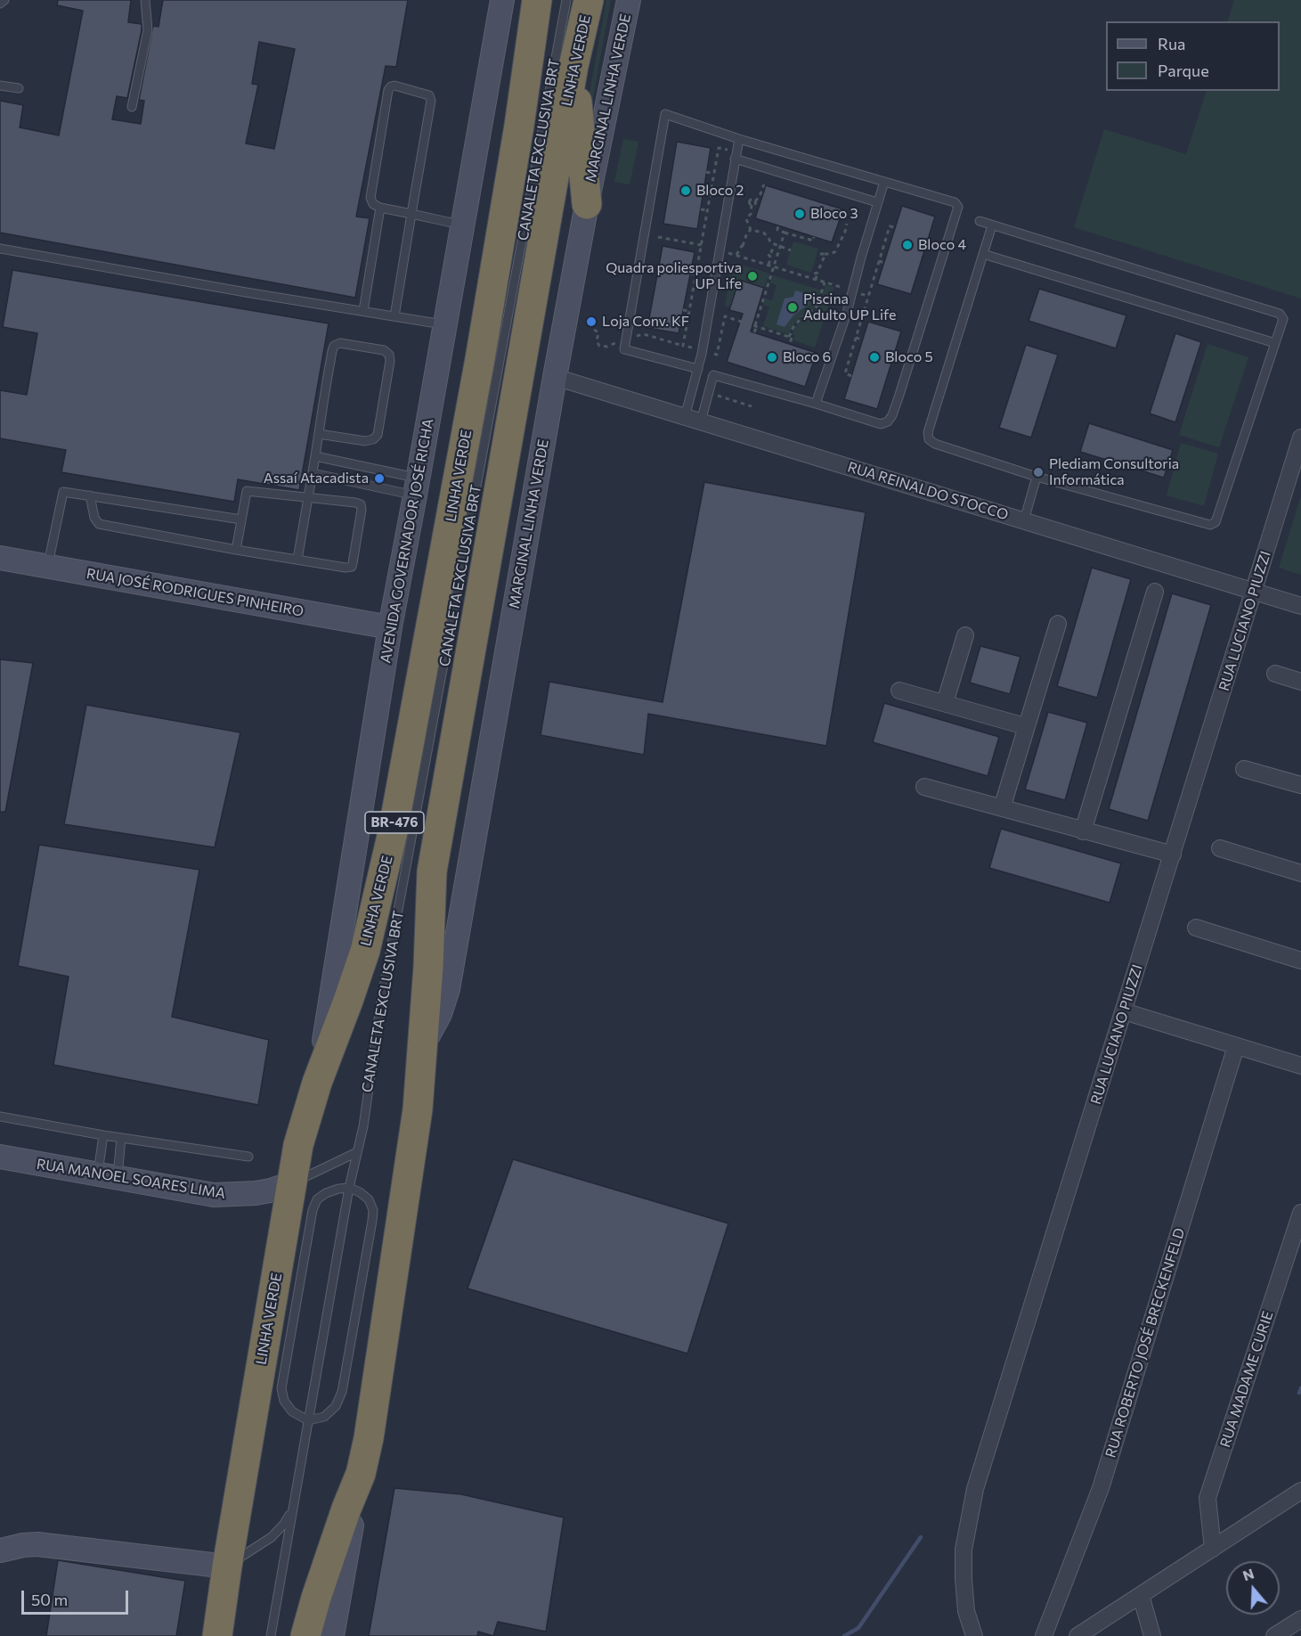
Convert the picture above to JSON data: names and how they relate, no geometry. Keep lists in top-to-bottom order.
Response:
{
  "streets": {
    "highway": ["LINHA VERDE", "BR-476"],
    "main road": [
      "MARGINAL LINHA VERDE",
      "AVENIDA GOVERNADOR JOSÉ RICHA",
      "RUA JOSÉ RODRIGUES PINHEIRO",
      "RUA MANOEL SOARES LIMA"
    ],
    "street": [
      "RUA REINALDO STOCCO",
      "RUA LUCIANO PIUZZI",
      "RUA ROBERTO JOSÉ BRECKENFELD",
      "RUA MADAME CURIE"
    ],
    "lane": ["CANALETA EXCLUSIVA BRT"]
  },
  "crossings": [
    ["LINHA VERDE", "MARGINAL LINHA VERDE"],
    ["LINHA VERDE", "CANALETA EXCLUSIVA BRT"],
    ["LINHA VERDE", "AVENIDA GOVERNADOR JOSÉ RICHA"],
    ["LINHA VERDE", "RUA MANOEL SOARES LIMA"],
    ["MARGINAL LINHA VERDE", "RUA REINALDO STOCCO"],
    ["RUA REINALDO STOCCO", "RUA LUCIANO PIUZZI"],
    ["AVENIDA GOVERNADOR JOSÉ RICHA", "RUA JOSÉ RODRIGUES PINHEIRO"]
  ],
  "places": [
    "Bloco 2",
    "Bloco 3",
    "Bloco 4",
    "Quadra poliesportiva UP Life",
    "Piscina Adulto UP Life",
    "Loja Conv. KF",
    "Bloco 6",
    "Bloco 5",
    "Plediam Consultoria Informática",
    "Assaí Atacadista"
  ],
  "legend": ["Rua", "Parque"],
  "scale_bar": "50 m",
  "north": "top"
}
